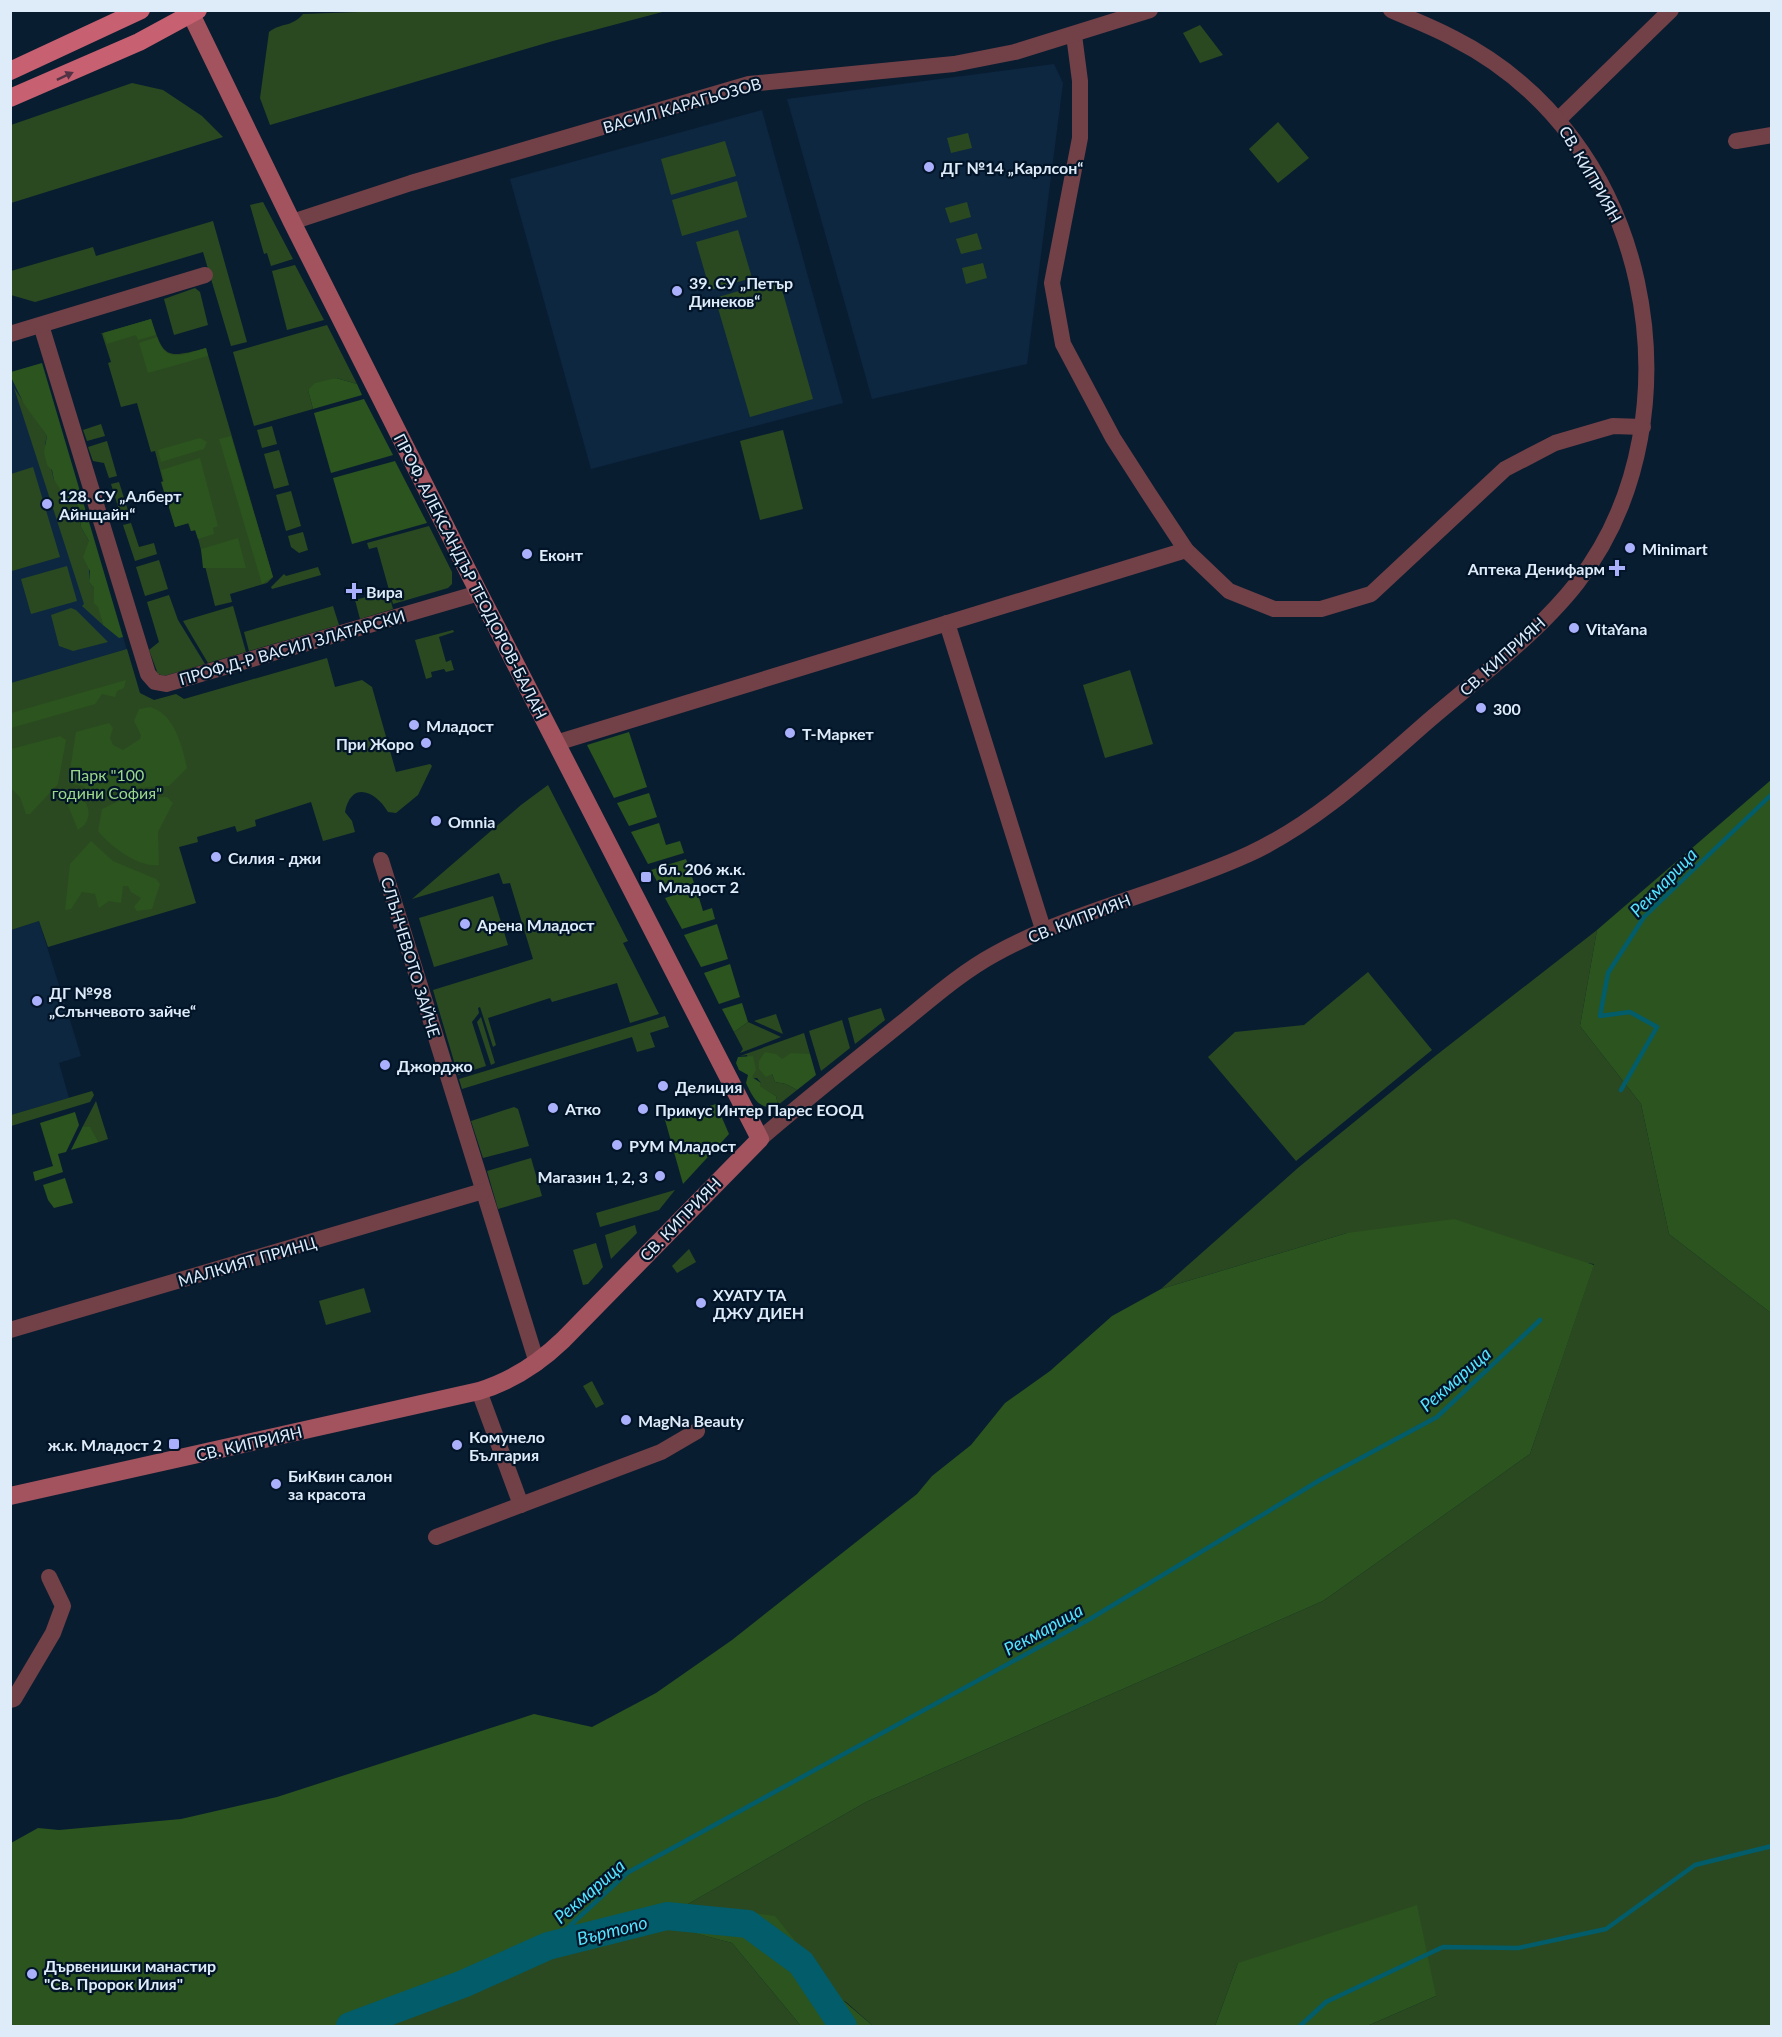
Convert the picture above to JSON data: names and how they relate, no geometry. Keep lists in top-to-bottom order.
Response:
{
  "streets": {
    "street": [
      "ВАСИЛ КАРАГЬОЗОВ",
      "СВ. КИПРИЯН",
      "ПРОФ. АЛЕКСАНДЪР ТЕОДОРОВ-БАЛАН",
      "ПРОФ.Д-Р ВАСИЛ ЗЛАТАРСКИ",
      "СЛЪНЧЕВОТО ЗАЙЧЕ",
      "МАЛКИЯТ ПРИНЦ"
    ]
  },
  "crossings": [
    ["ВАСИЛ КАРАГЬОЗОВ", "ПРОФ. АЛЕКСАНДЪР ТЕОДОРОВ-БАЛАН"],
    ["СВ. КИПРИЯН", "ПРОФ. АЛЕКСАНДЪР ТЕОДОРОВ-БАЛАН"],
    ["СВ. КИПРИЯН", "СЛЪНЧЕВОТО ЗАЙЧЕ"],
    ["ПРОФ. АЛЕКСАНДЪР ТЕОДОРОВ-БАЛАН", "ПРОФ.Д-Р ВАСИЛ ЗЛАТАРСКИ"],
    ["СЛЪНЧЕВОТО ЗАЙЧЕ", "МАЛКИЯТ ПРИНЦ"]
  ],
  "water": ["Рекмарица", "Въртопо"],
  "parks": ["Парк \"100 години София\""],
  "places": {
    "other": [
      "ДГ №14 „Карлсон“",
      "39. СУ „Петър Динеков“",
      "128. СУ „Алберт Айнщайн“",
      "Minimart",
      "Еконт",
      "VitaYana",
      "300",
      "Младост",
      "Т-Маркет",
      "При Жоро",
      "Omnia",
      "Силия - джи",
      "Арена Младост",
      "ДГ №98 „Слънчевото зайче“",
      "Джорджо",
      "Делиция",
      "Атко",
      "Примус Интер Парес ЕООД",
      "РУМ Младост",
      "Магазин 1, 2, 3",
      "ХУАТУ ТА ДЖУ ДИЕН",
      "MagNa Beauty",
      "Комунело България",
      "БиКвин салон за красота",
      "Дървенишки манастир \"Св. Пророк Илия\""
    ],
    "health": ["Аптека Денифарм", "Вира"],
    "transit": ["бл. 206 ж.к. Младост 2", "ж.к. Младост 2"]
  }
}
